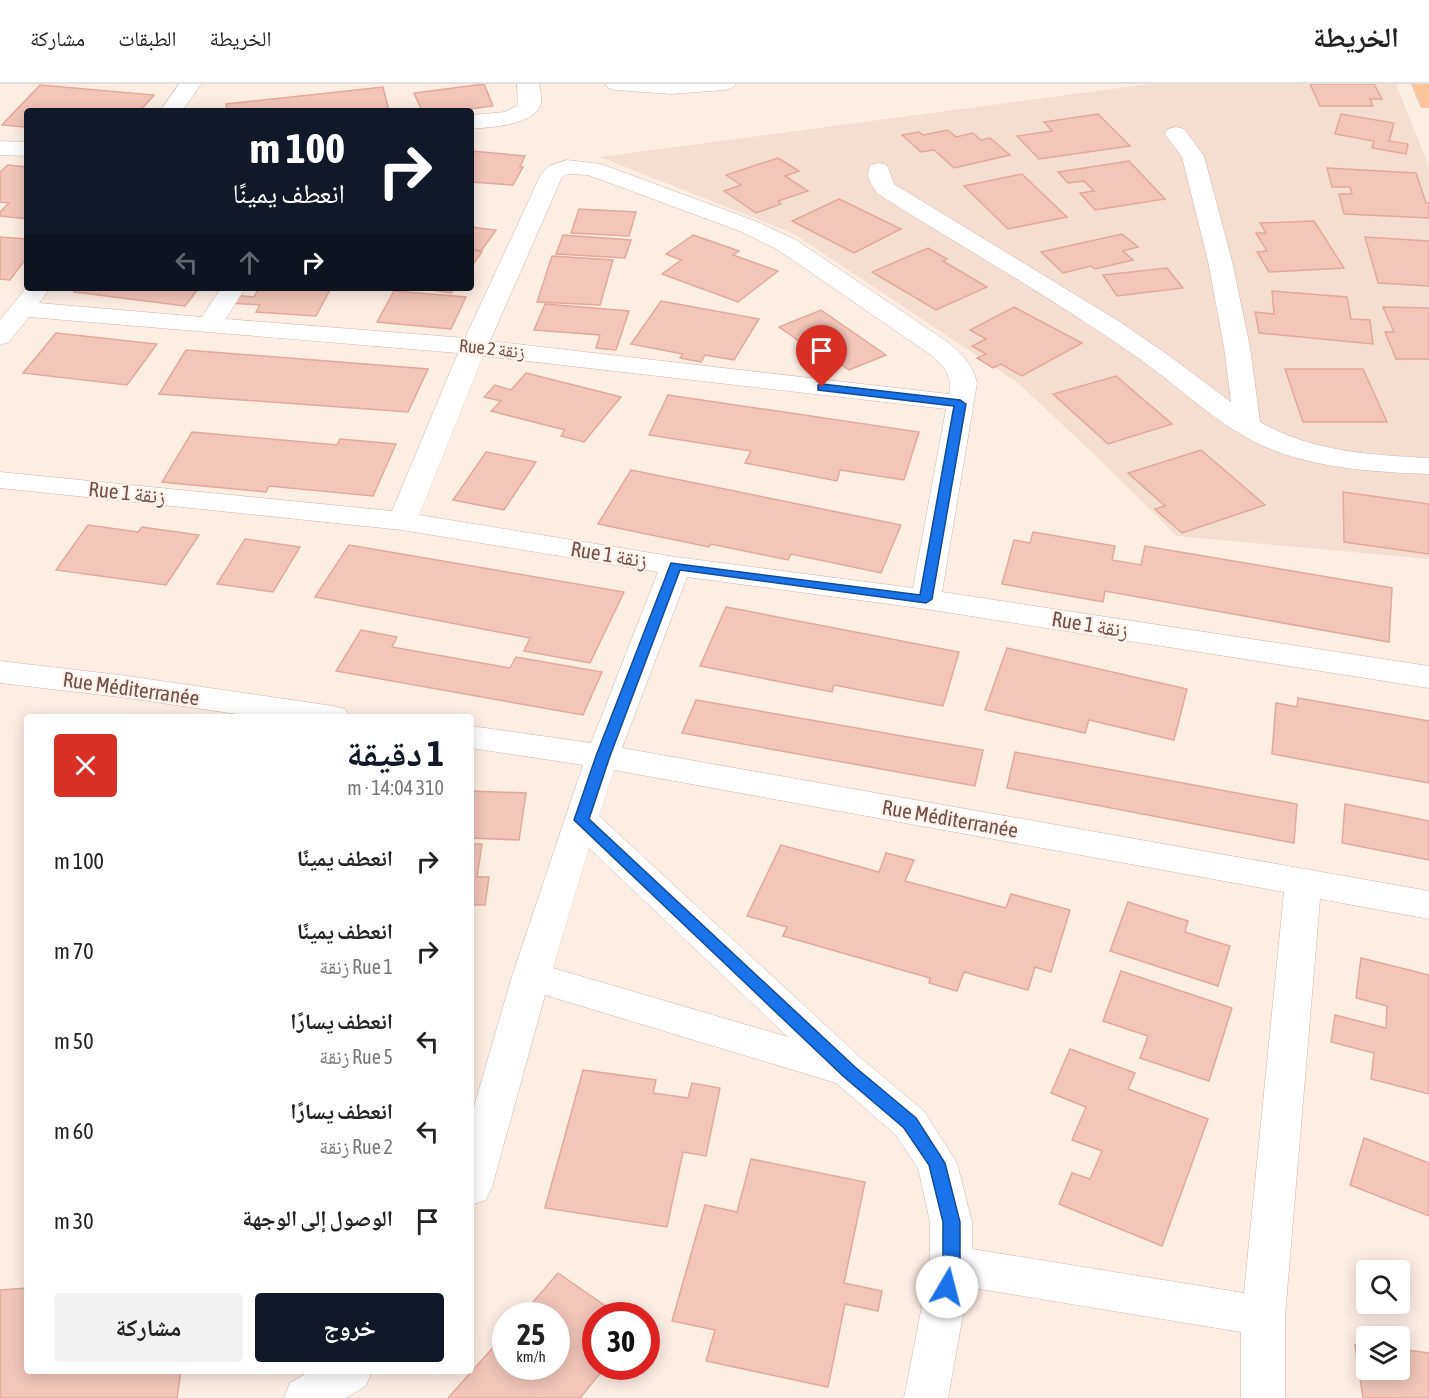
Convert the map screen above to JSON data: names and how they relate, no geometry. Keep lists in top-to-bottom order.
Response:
{
  "streets": {
    "street": ["Rue 2 زنقة", "Rue 1 زنقة", "Rue Méditerranée"]
  },
  "page": {
    "header": "الخريطة",
    "nav": ["الخريطة", "الطبقات", "مشاركة"],
    "turn": ["100 m", "انعطف يمينًا"],
    "heading": ["1 دقيقة", "310 m · 14:04"],
    "list": [
      {
        "name": "انعطف يمينًا",
        "value": "100 m"
      },
      {
        "name": "انعطف يمينًا",
        "note": "Rue 1 زنقة",
        "value": "70 m"
      },
      {
        "name": "انعطف يسارًا",
        "note": "Rue 5 زنقة",
        "value": "50 m"
      },
      {
        "name": "انعطف يسارًا",
        "note": "Rue 2 زنقة",
        "value": "60 m"
      },
      {
        "name": "الوصول إلى الوجهة",
        "value": "30 m"
      }
    ],
    "buttons": ["خروج", "مشاركة"],
    "speed": "25 km/h",
    "limit": "30"
  }
}
